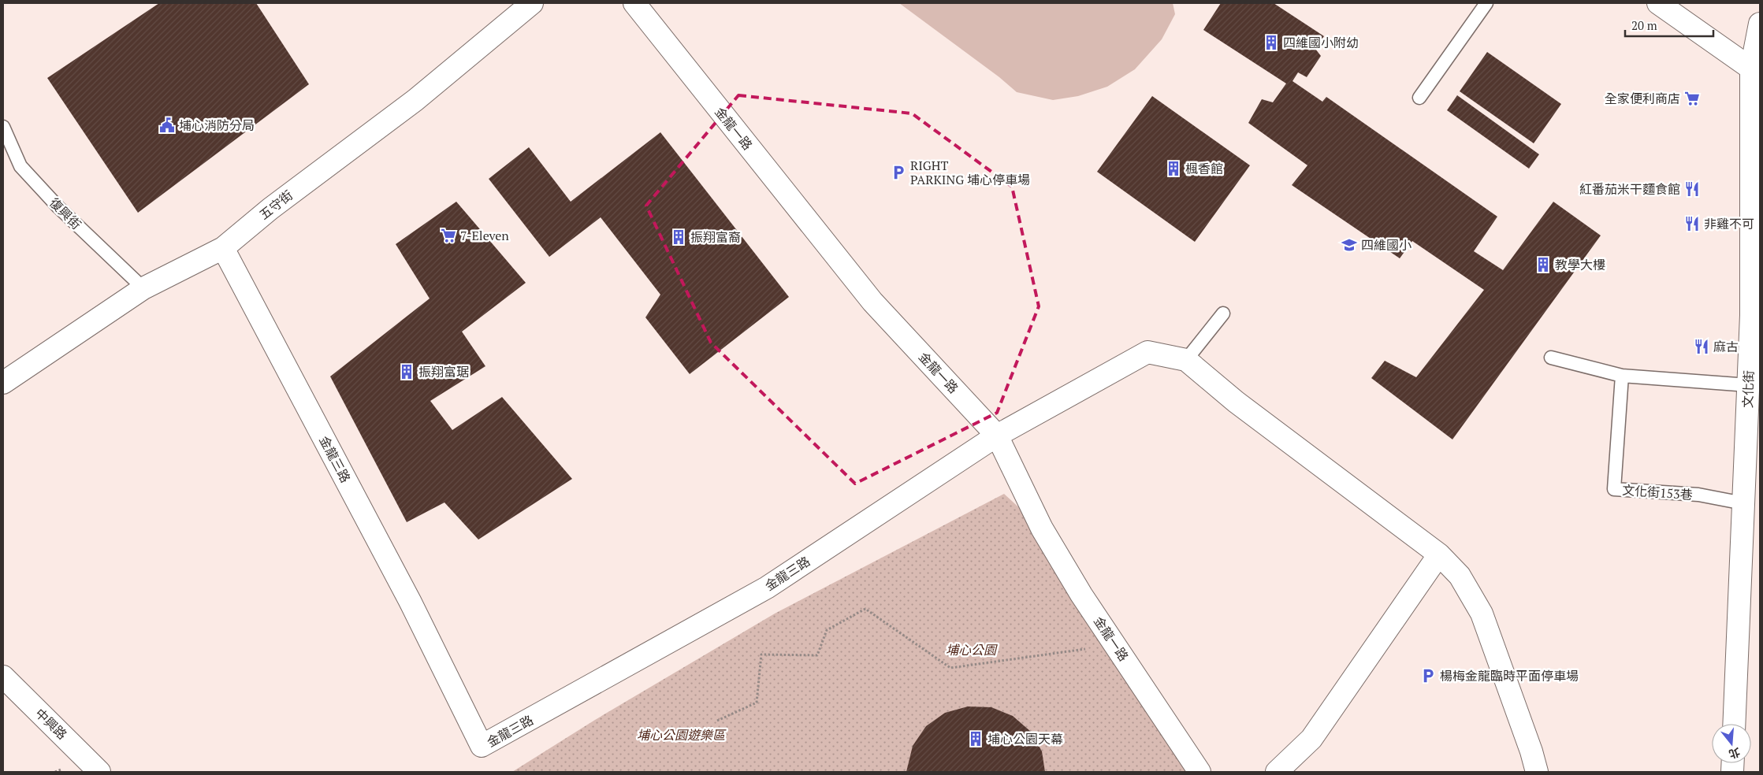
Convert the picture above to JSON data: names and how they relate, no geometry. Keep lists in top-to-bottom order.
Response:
{
  "streets": {
    "street": [
      "金龍一路",
      "五守街",
      "文化街",
      "金龍三路",
      "中興路"
    ],
    "lane": ["復興街", "文化街153巷"]
  },
  "crossings": [
    ["金龍一路", "金龍三路"],
    ["五守街", "復興街"],
    ["五守街", "金龍三路"],
    ["文化街", "文化街153巷"]
  ],
  "parks": ["埔心公園", "埔心公園遊樂區"],
  "places": {
    "building": [
      "四維國小附幼",
      "楓香館",
      "振翔富裔",
      "教學大樓",
      "振翔富琚",
      "埔心公園天幕"
    ],
    "supermarket": ["全家便利商店", "7-Eleven"],
    "public building": ["埔心消防分局"],
    "parking": ["RIGHT PARKING 埔心停車場", "楊梅金龍臨時平面停車場"],
    "restaurant": ["紅番茄米干麵食館", "非雞不可", "麻古"],
    "school or university": ["四維國小"]
  },
  "scale_bar": "20 m",
  "north": "bottom"
}
